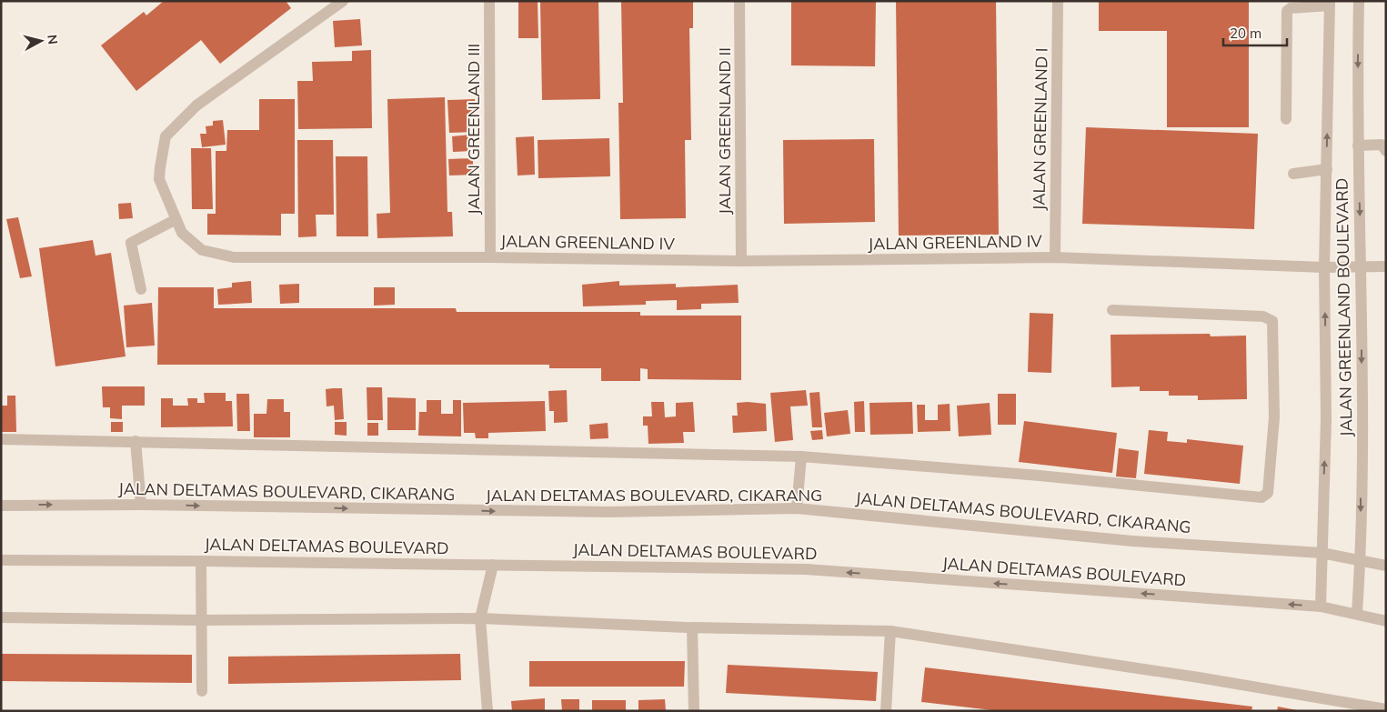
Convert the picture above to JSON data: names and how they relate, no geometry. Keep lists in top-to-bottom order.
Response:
{
  "streets": {
    "street": [
      "JALAN GREENLAND III",
      "JALAN GREENLAND I",
      "JALAN GREENLAND II",
      "JALAN GREENLAND IV",
      "JALAN GREENLAND BOULEVARD",
      "JALAN DELTAMAS BOULEVARD, CIKARANG",
      "JALAN DELTAMAS BOULEVARD"
    ]
  },
  "crossings": [
    ["JALAN GREENLAND III", "JALAN GREENLAND IV"],
    ["JALAN GREENLAND I", "JALAN GREENLAND IV"],
    ["JALAN GREENLAND II", "JALAN GREENLAND IV"],
    ["JALAN GREENLAND IV", "JALAN GREENLAND BOULEVARD"],
    ["JALAN GREENLAND BOULEVARD", "JALAN DELTAMAS BOULEVARD, CIKARANG"],
    ["JALAN GREENLAND BOULEVARD", "JALAN DELTAMAS BOULEVARD"]
  ],
  "scale_bar": "20 m",
  "north": "right"
}
